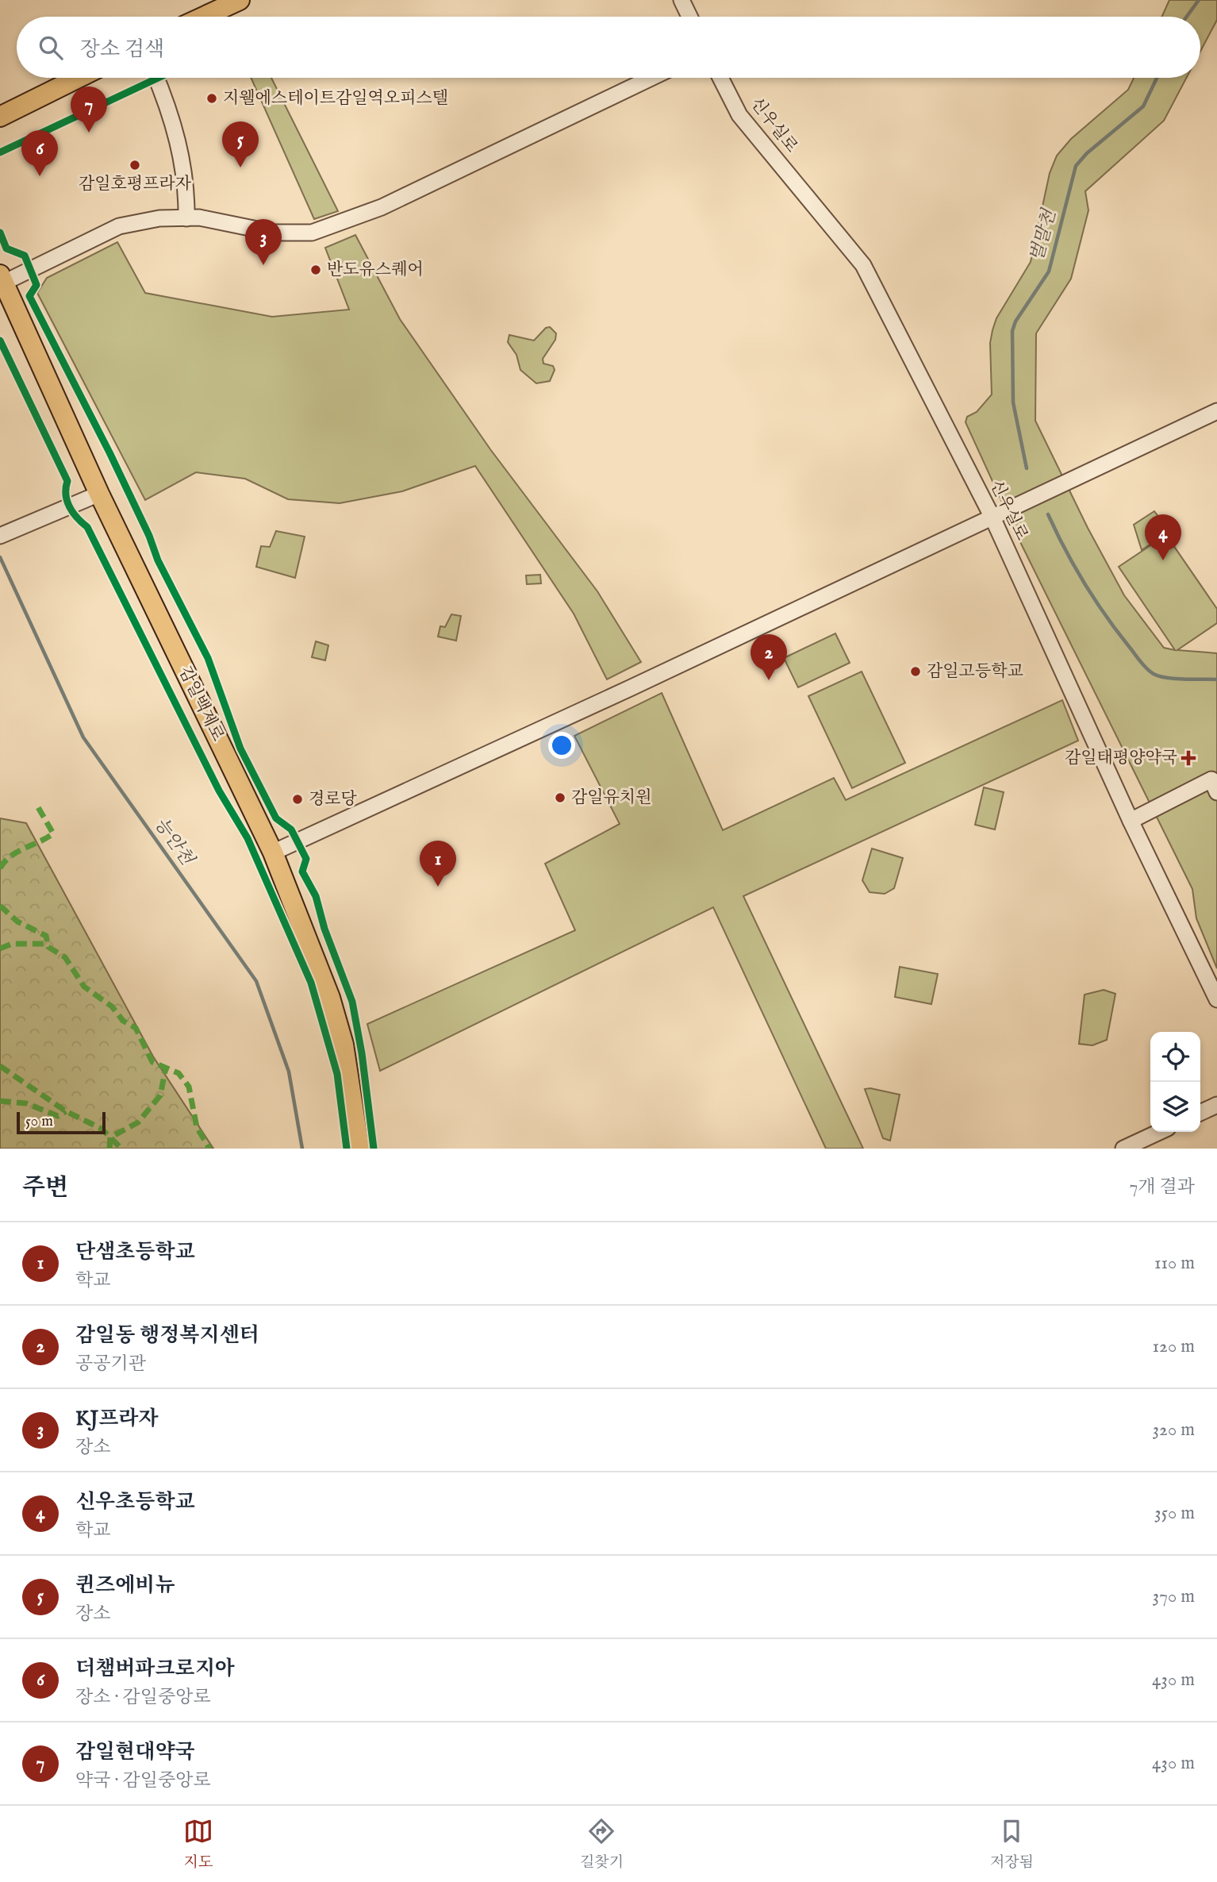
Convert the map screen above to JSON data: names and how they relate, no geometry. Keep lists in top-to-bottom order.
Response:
{
  "streets": {
    "main road": ["감일백제로"],
    "street": ["신우실로"]
  },
  "water": ["벌말천", "능안천"],
  "places": {
    "other": [
      "지웰에스테이트감일역오피스텔",
      "감일호평프라자",
      "반도유스퀘어",
      "감일고등학교",
      "감일유치원",
      "경로당"
    ],
    "health": ["감일태평양약국"]
  },
  "scale_bar": "50 m",
  "page": {
    "search": "장소 검색",
    "pins": [
      "7",
      "5",
      "6",
      "3",
      "4",
      "2",
      "1"
    ],
    "scale": "50 m",
    "heading": ["주변", "7개 결과"],
    "list": [
      {
        "mark": "1",
        "name": "단샘초등학교",
        "note": "학교",
        "value": "110 m"
      },
      {
        "mark": "2",
        "name": "감일동 행정복지센터",
        "note": "공공기관",
        "value": "120 m"
      },
      {
        "mark": "3",
        "name": "KJ프라자",
        "note": "장소",
        "value": "320 m"
      },
      {
        "mark": "4",
        "name": "신우초등학교",
        "note": "학교",
        "value": "350 m"
      },
      {
        "mark": "5",
        "name": "퀸즈에비뉴",
        "note": "장소",
        "value": "370 m"
      },
      {
        "mark": "6",
        "name": "더챔버파크로지아",
        "note": "장소 · 감일중앙로",
        "value": "430 m"
      },
      {
        "mark": "7",
        "name": "감일현대약국",
        "note": "약국 · 감일중앙로",
        "value": "430 m"
      }
    ],
    "nav": ["지도", "길찾기", "저장됨"]
  }
}
